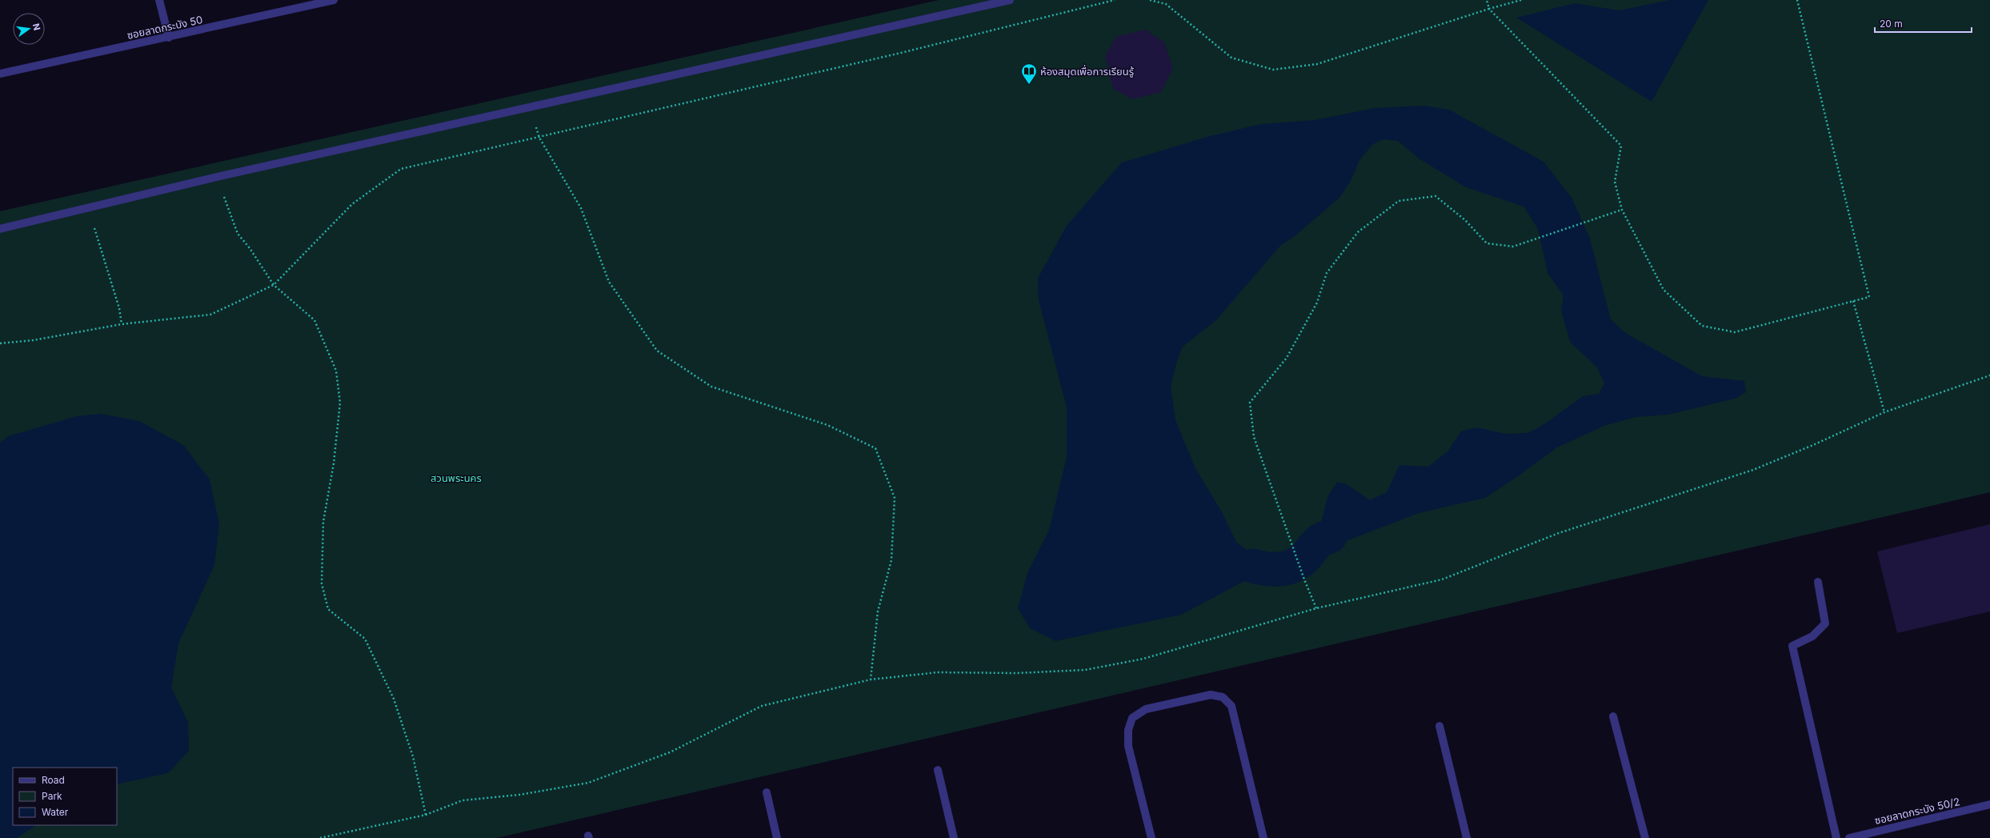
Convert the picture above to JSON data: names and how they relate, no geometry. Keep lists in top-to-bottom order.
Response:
{
  "streets": {
    "street": ["ซอยลาดกระบัง 50", "ซอยลาดกระบัง 50/2"]
  },
  "parks": ["สวนพระนคร"],
  "places": {
    "library": ["ห้องสมุดเพื่อการเรียนรู้"]
  },
  "legend": ["Road", "Park", "Water"],
  "scale_bar": "20 m",
  "north": "right"
}
